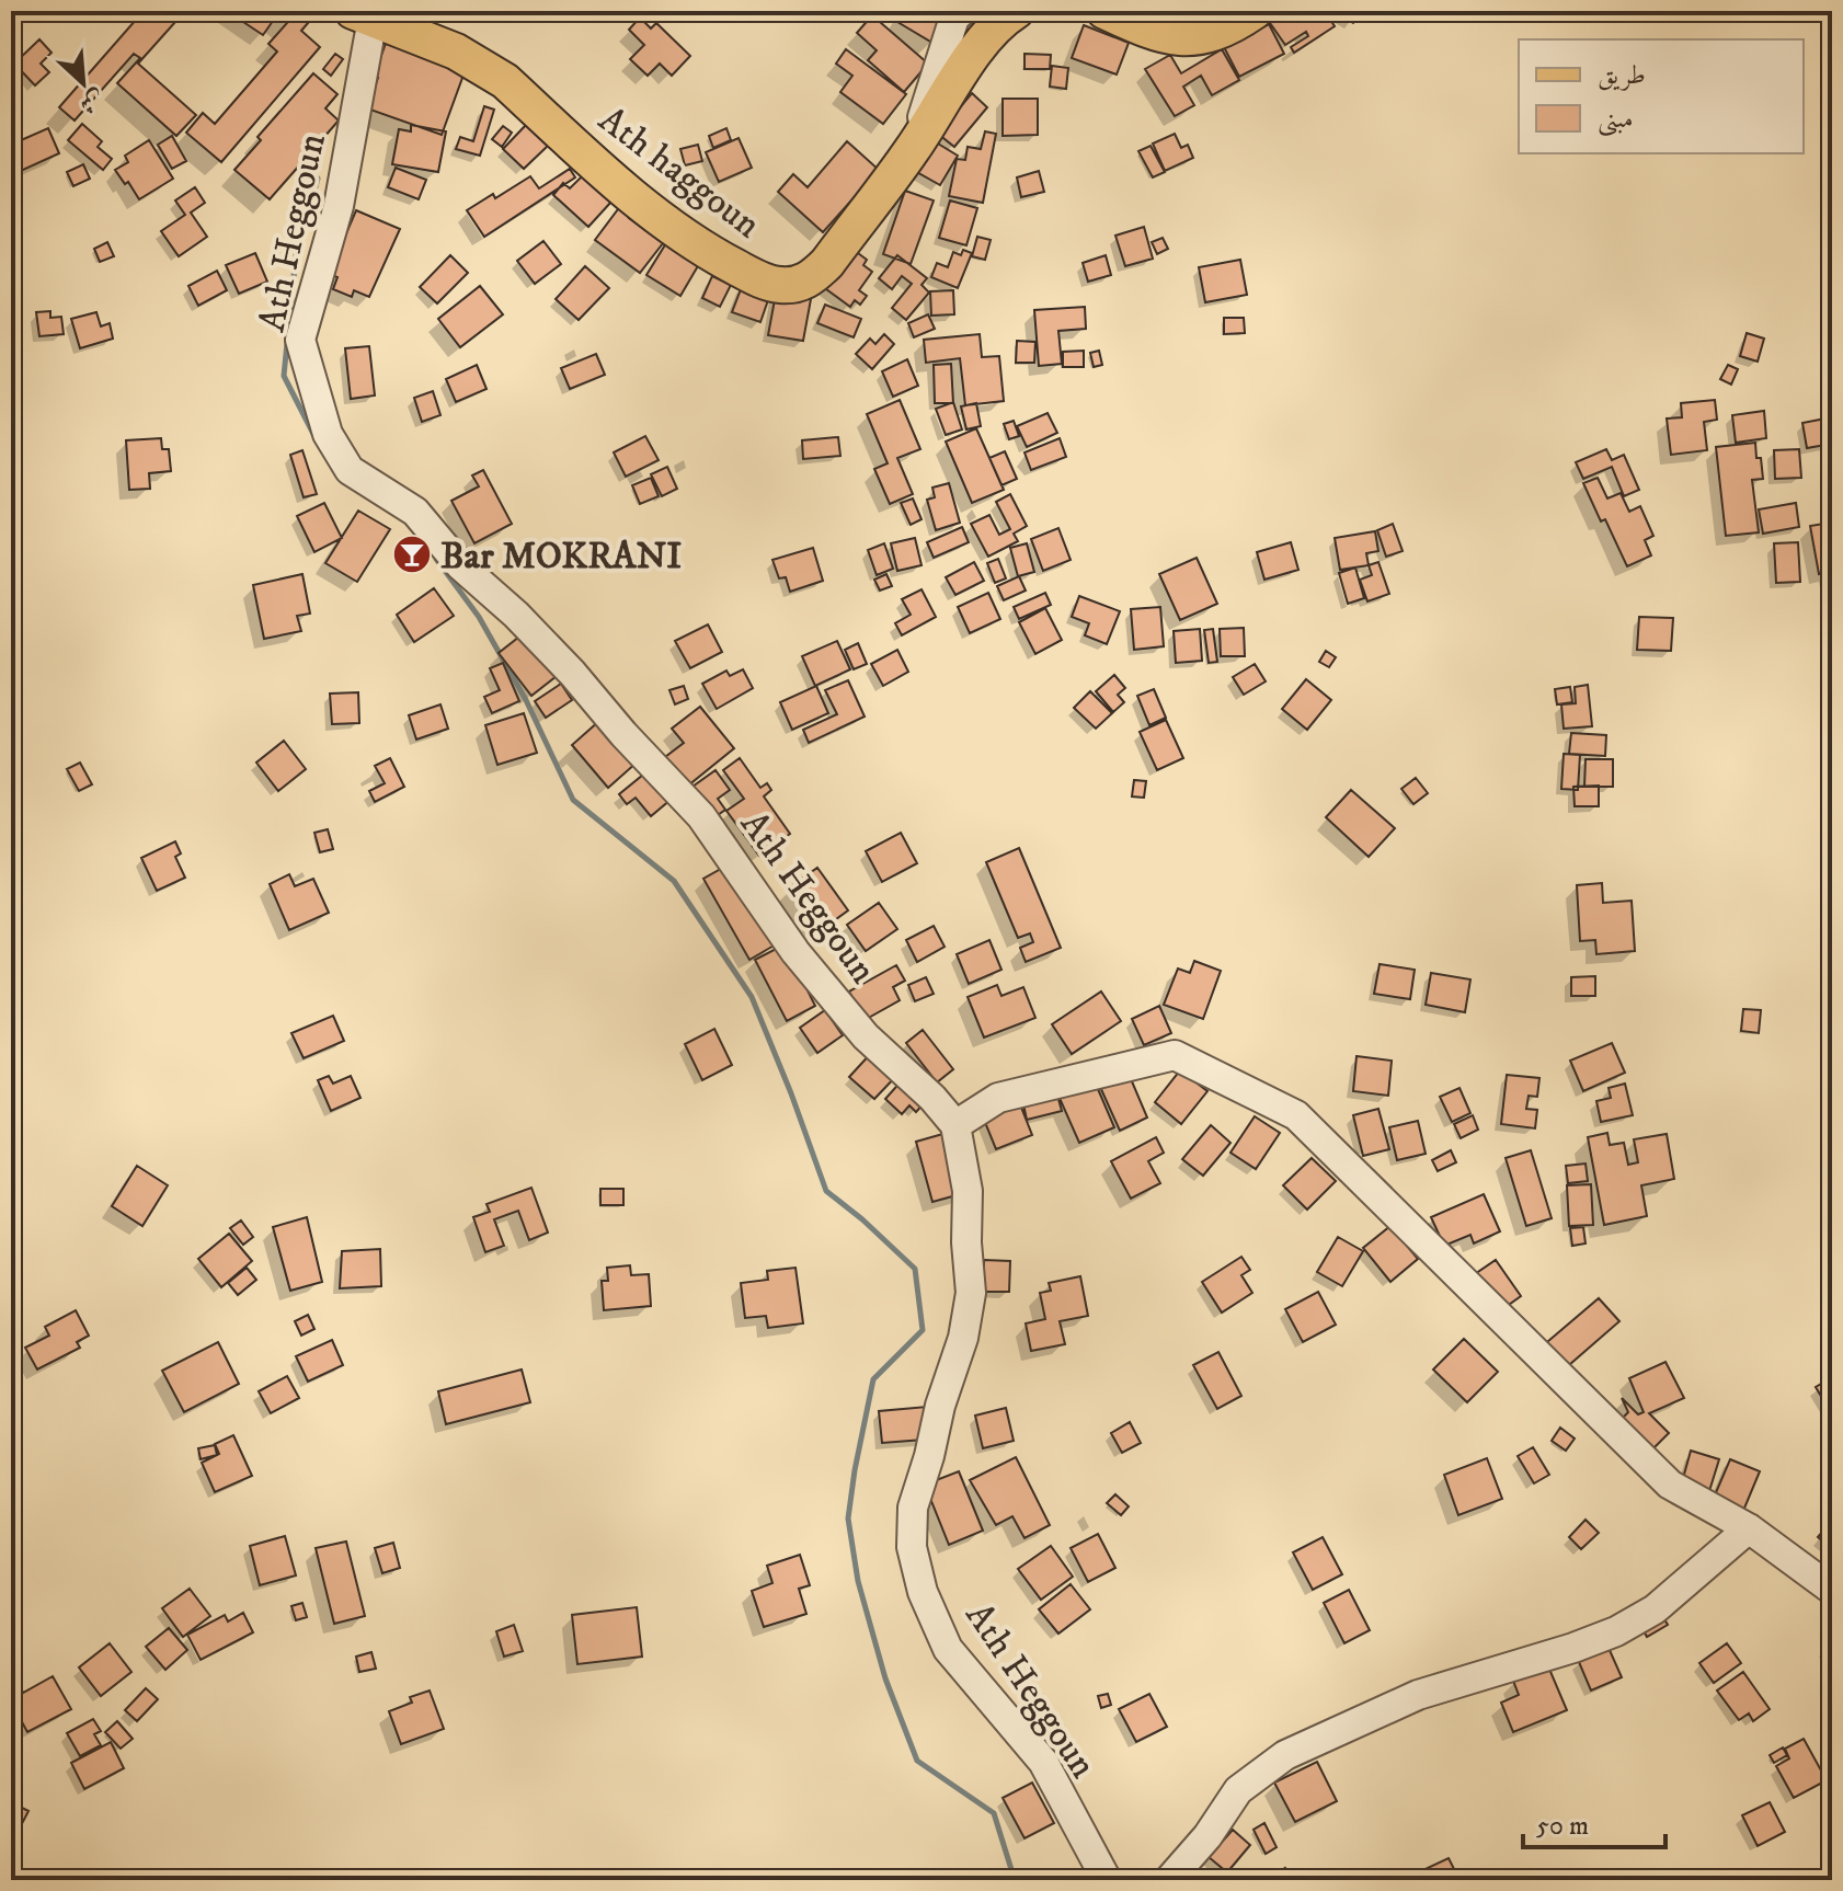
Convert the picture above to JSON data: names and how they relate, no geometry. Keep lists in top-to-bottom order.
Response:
{
  "streets": {
    "main road": ["Ath haggoun"],
    "street": ["Ath Heggoun"]
  },
  "crossings": [
    ["Ath haggoun", "Ath Heggoun"]
  ],
  "places": {
    "bar": ["Bar MOKRANI"]
  },
  "legend": ["طريق", "مبنى"],
  "scale_bar": "50 m",
  "north": "bottom right"
}
